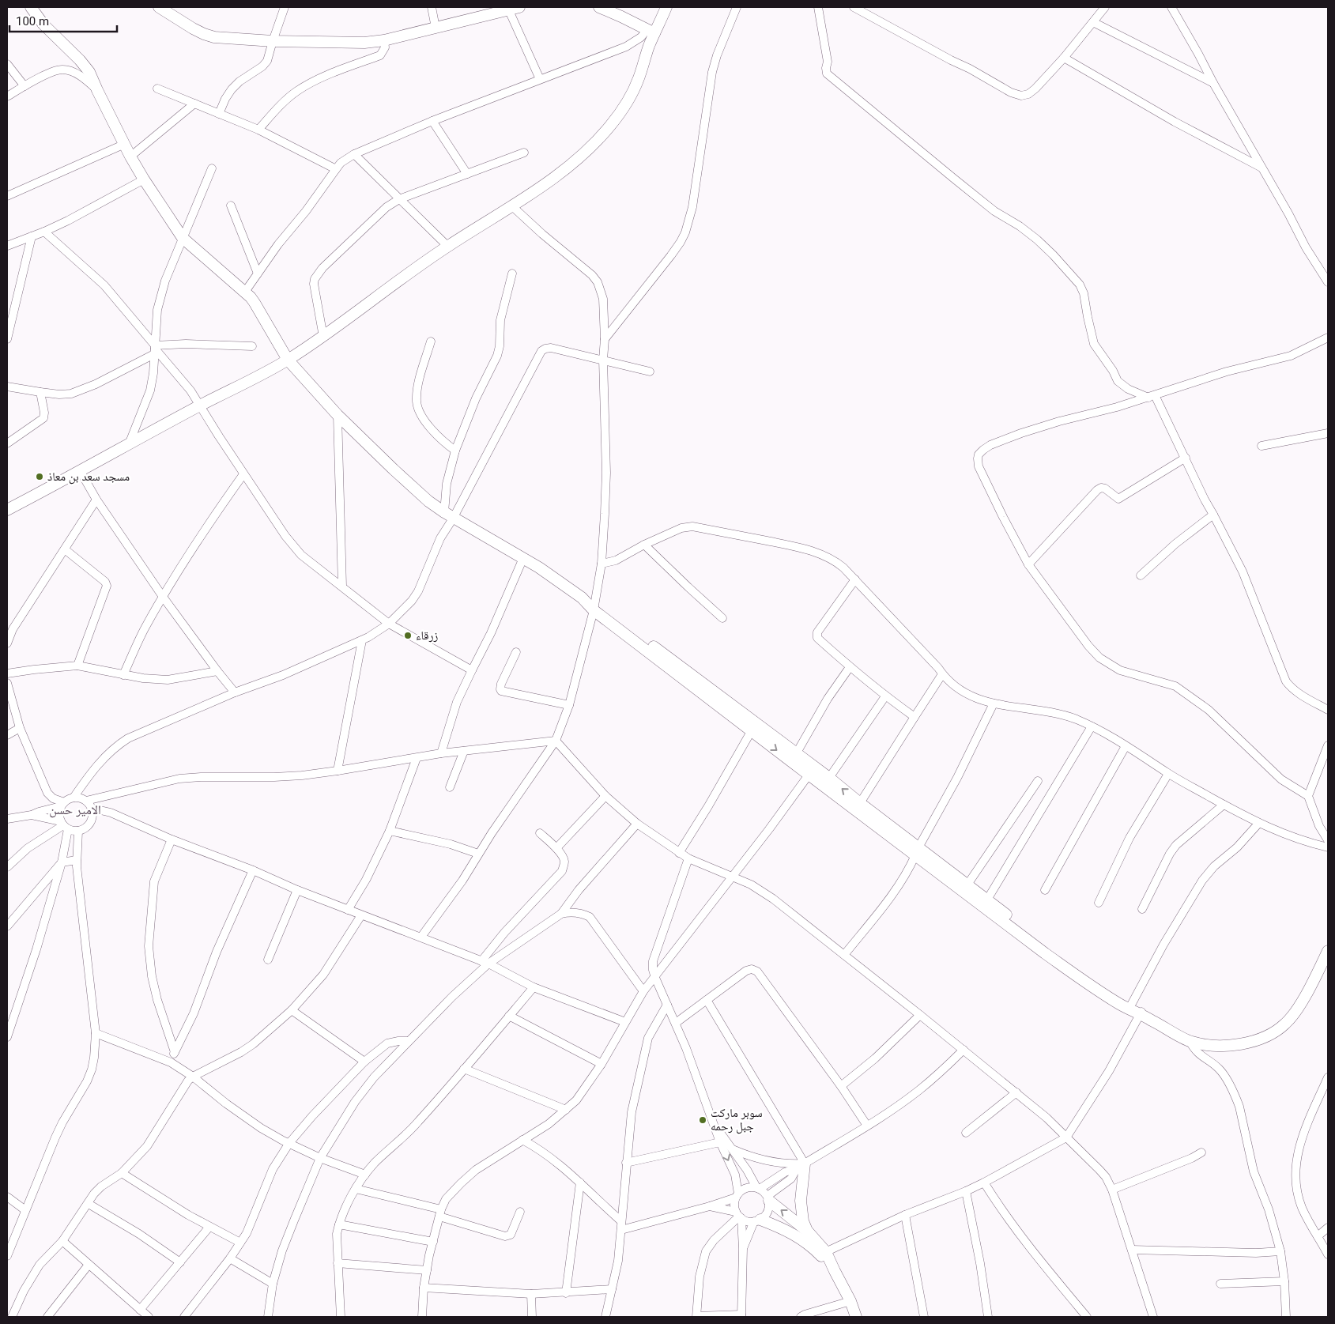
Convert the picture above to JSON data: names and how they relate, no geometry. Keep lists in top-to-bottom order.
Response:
{
  "districts": ["الامير حسن"],
  "places": ["مسجد سعد بن معاذ", "زرقاء", "سوبر ماركت جبل رحمه"],
  "scale_bar": "100 m"
}
